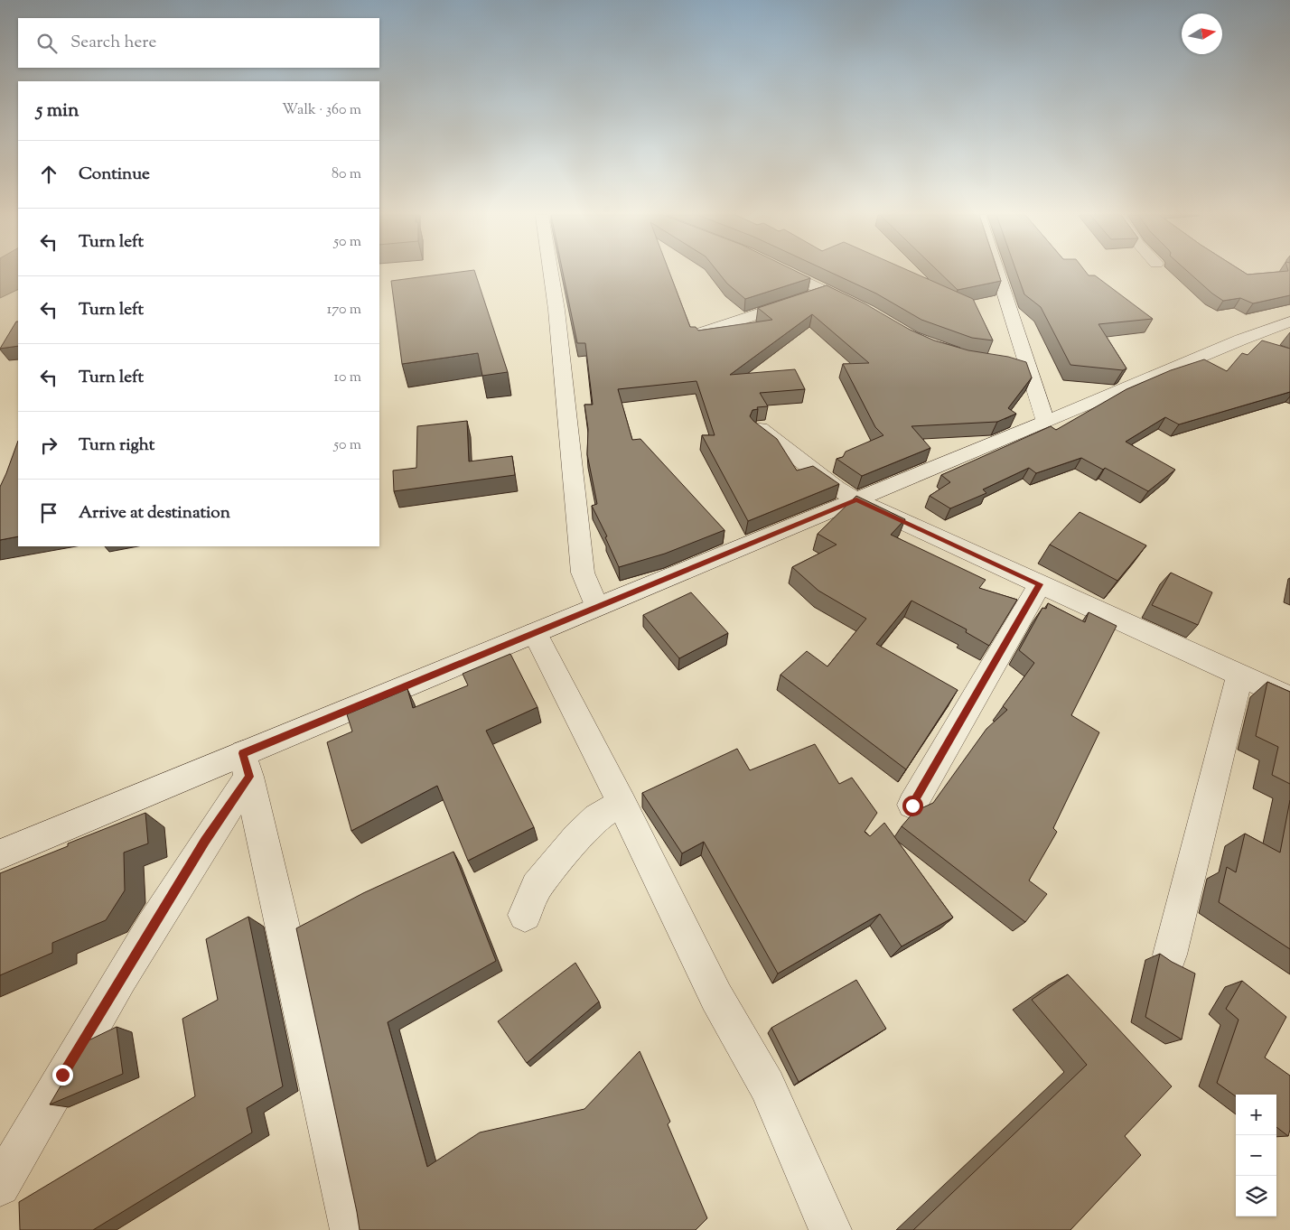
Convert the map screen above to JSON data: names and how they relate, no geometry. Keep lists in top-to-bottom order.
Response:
{
  "north": "right",
  "page": {
    "search": "Search here",
    "heading": ["5 min", "Walk · 360 m"],
    "list": [
      ["Continue", "80 m"],
      ["Turn left", "50 m"],
      ["Turn left", "170 m"],
      ["Turn left", "10 m"],
      ["Turn right", "50 m"],
      "Arrive at destination"
    ],
    "map_buttons": ["+", "−"]
  }
}
